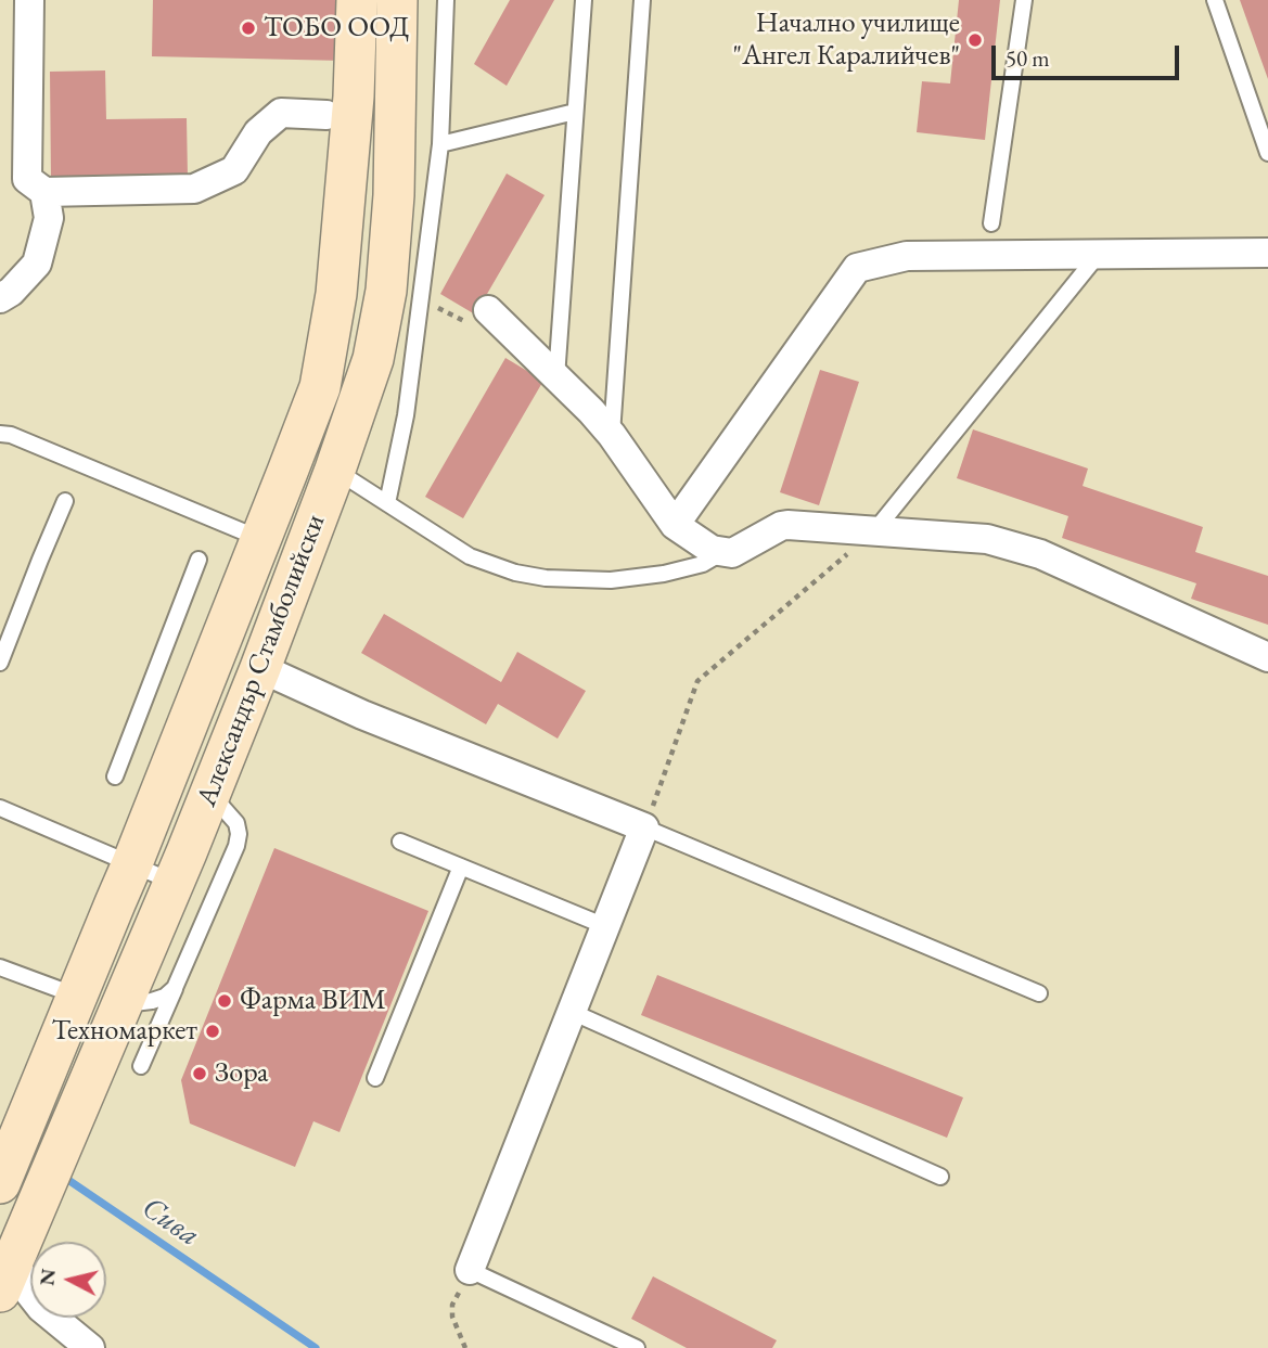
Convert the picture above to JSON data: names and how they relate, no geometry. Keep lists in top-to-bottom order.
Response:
{
  "streets": {
    "main road": ["Александър Стамболийски"]
  },
  "water": ["Сива"],
  "places": [
    "ТОБО ООД",
    "Начално училище \"Ангел Каралийчев\"",
    "Фарма ВИМ",
    "Техномаркет",
    "Зора"
  ],
  "scale_bar": "50 m",
  "north": "left"
}
